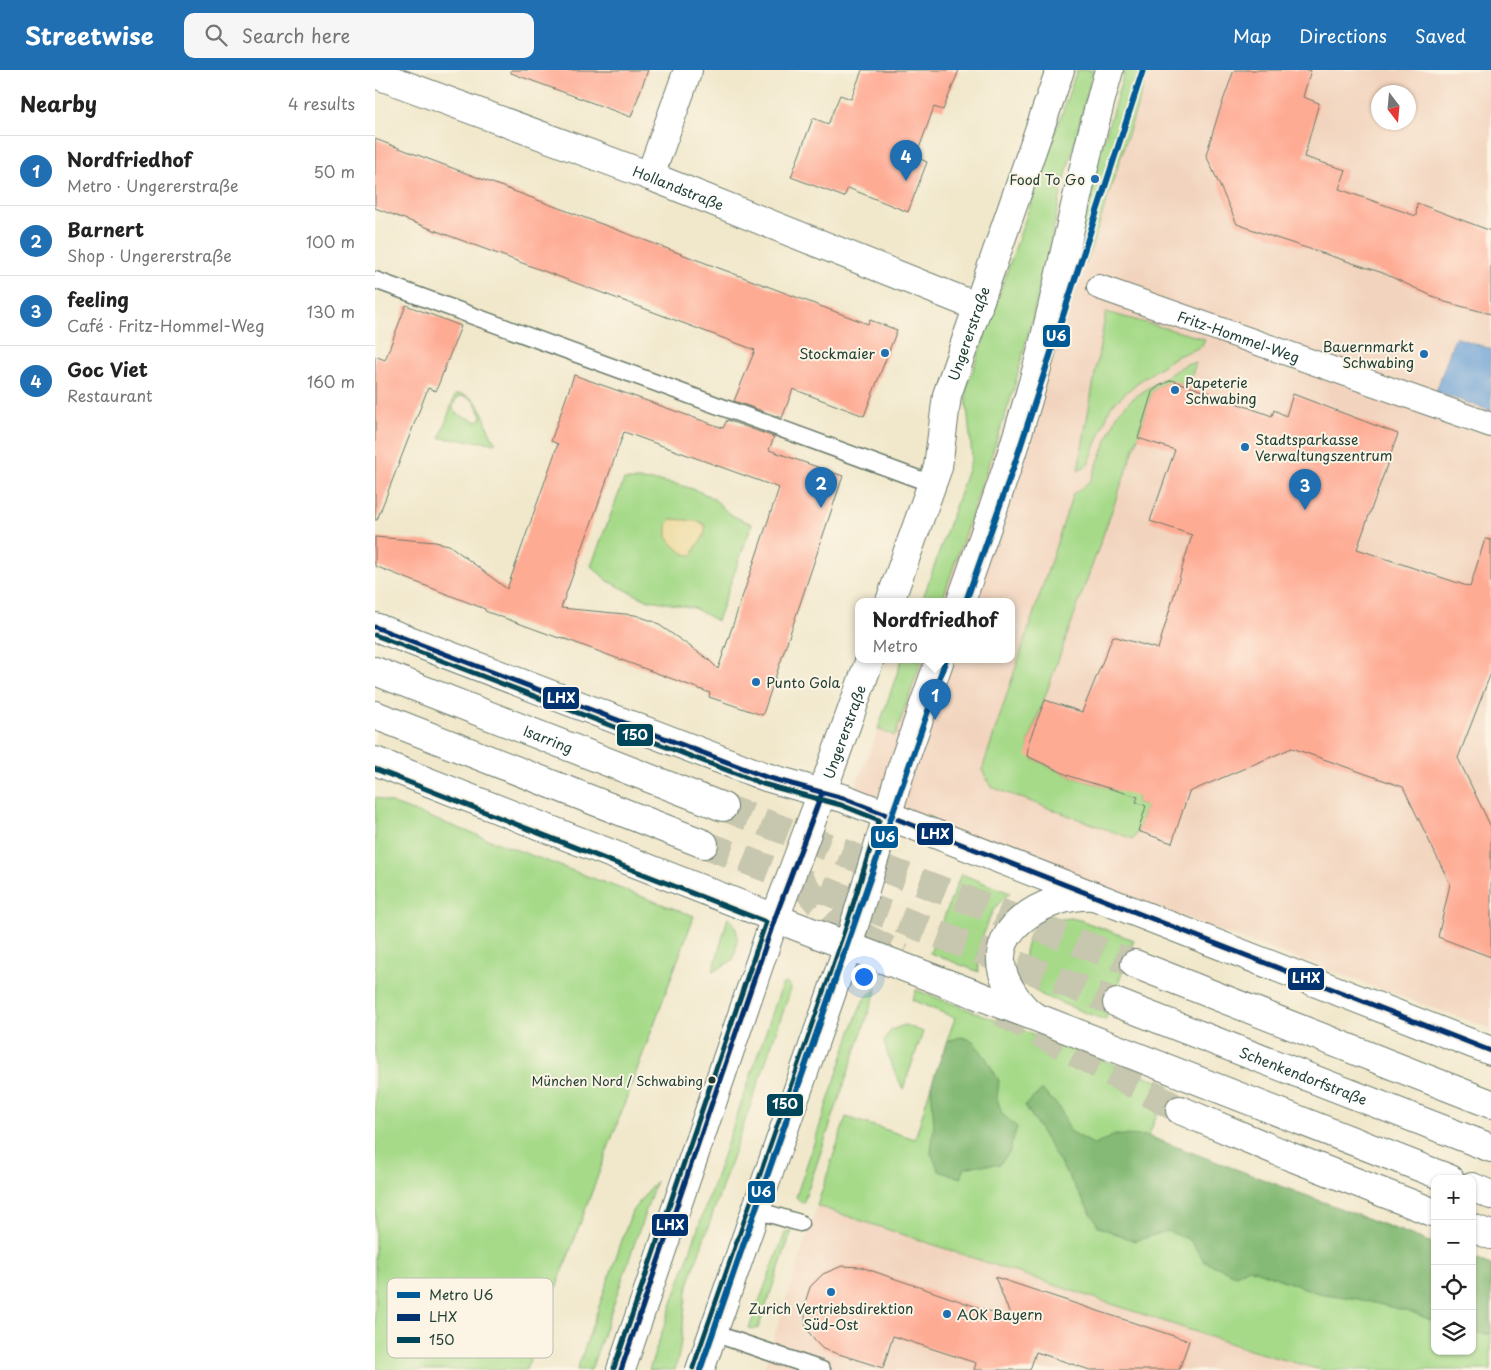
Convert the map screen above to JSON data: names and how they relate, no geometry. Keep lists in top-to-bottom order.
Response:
{
  "streets": {
    "main road": [
      "Hollandstraße",
      "Ungererstraße",
      "Isarring",
      "Schenkendorfstraße"
    ],
    "street": ["Fritz-Hommel-Weg"]
  },
  "crossings": [
    ["Hollandstraße", "Ungererstraße"]
  ],
  "places": [
    "Food To Go",
    "Stockmaier",
    "Bauernmarkt Schwabing",
    "Papeterie Schwabing",
    "Stadtsparkasse Verwaltungszentrum",
    "Punto Gola",
    "München Nord / Schwabing",
    "Zurich Vertriebsdirektion Süd-Ost",
    "AOK Bayern"
  ],
  "lines": ["metro line U6", "transit line LHX", "transit line 150"],
  "legend": ["Metro U6", "LHX", "150"],
  "north": "bottom",
  "page": {
    "header": "Streetwise",
    "search": "Search here",
    "nav": ["Map", "Directions", "Saved"],
    "heading": ["Nearby", "4 results"],
    "list": [
      {
        "mark": "1",
        "name": "Nordfriedhof",
        "note": "Metro · Ungererstraße",
        "value": "50 m"
      },
      {
        "mark": "2",
        "name": "Barnert",
        "note": "Shop · Ungererstraße",
        "value": "100 m"
      },
      {
        "mark": "3",
        "name": "feeling",
        "note": "Café · Fritz-Hommel-Weg",
        "value": "130 m"
      },
      {
        "mark": "4",
        "name": "Goc Viet",
        "note": "Restaurant",
        "value": "160 m"
      }
    ],
    "pins": [
      "4",
      "2",
      "3",
      "1"
    ],
    "popup": ["Nordfriedhof", "Metro"],
    "map_buttons": ["+", "−"]
  }
}
